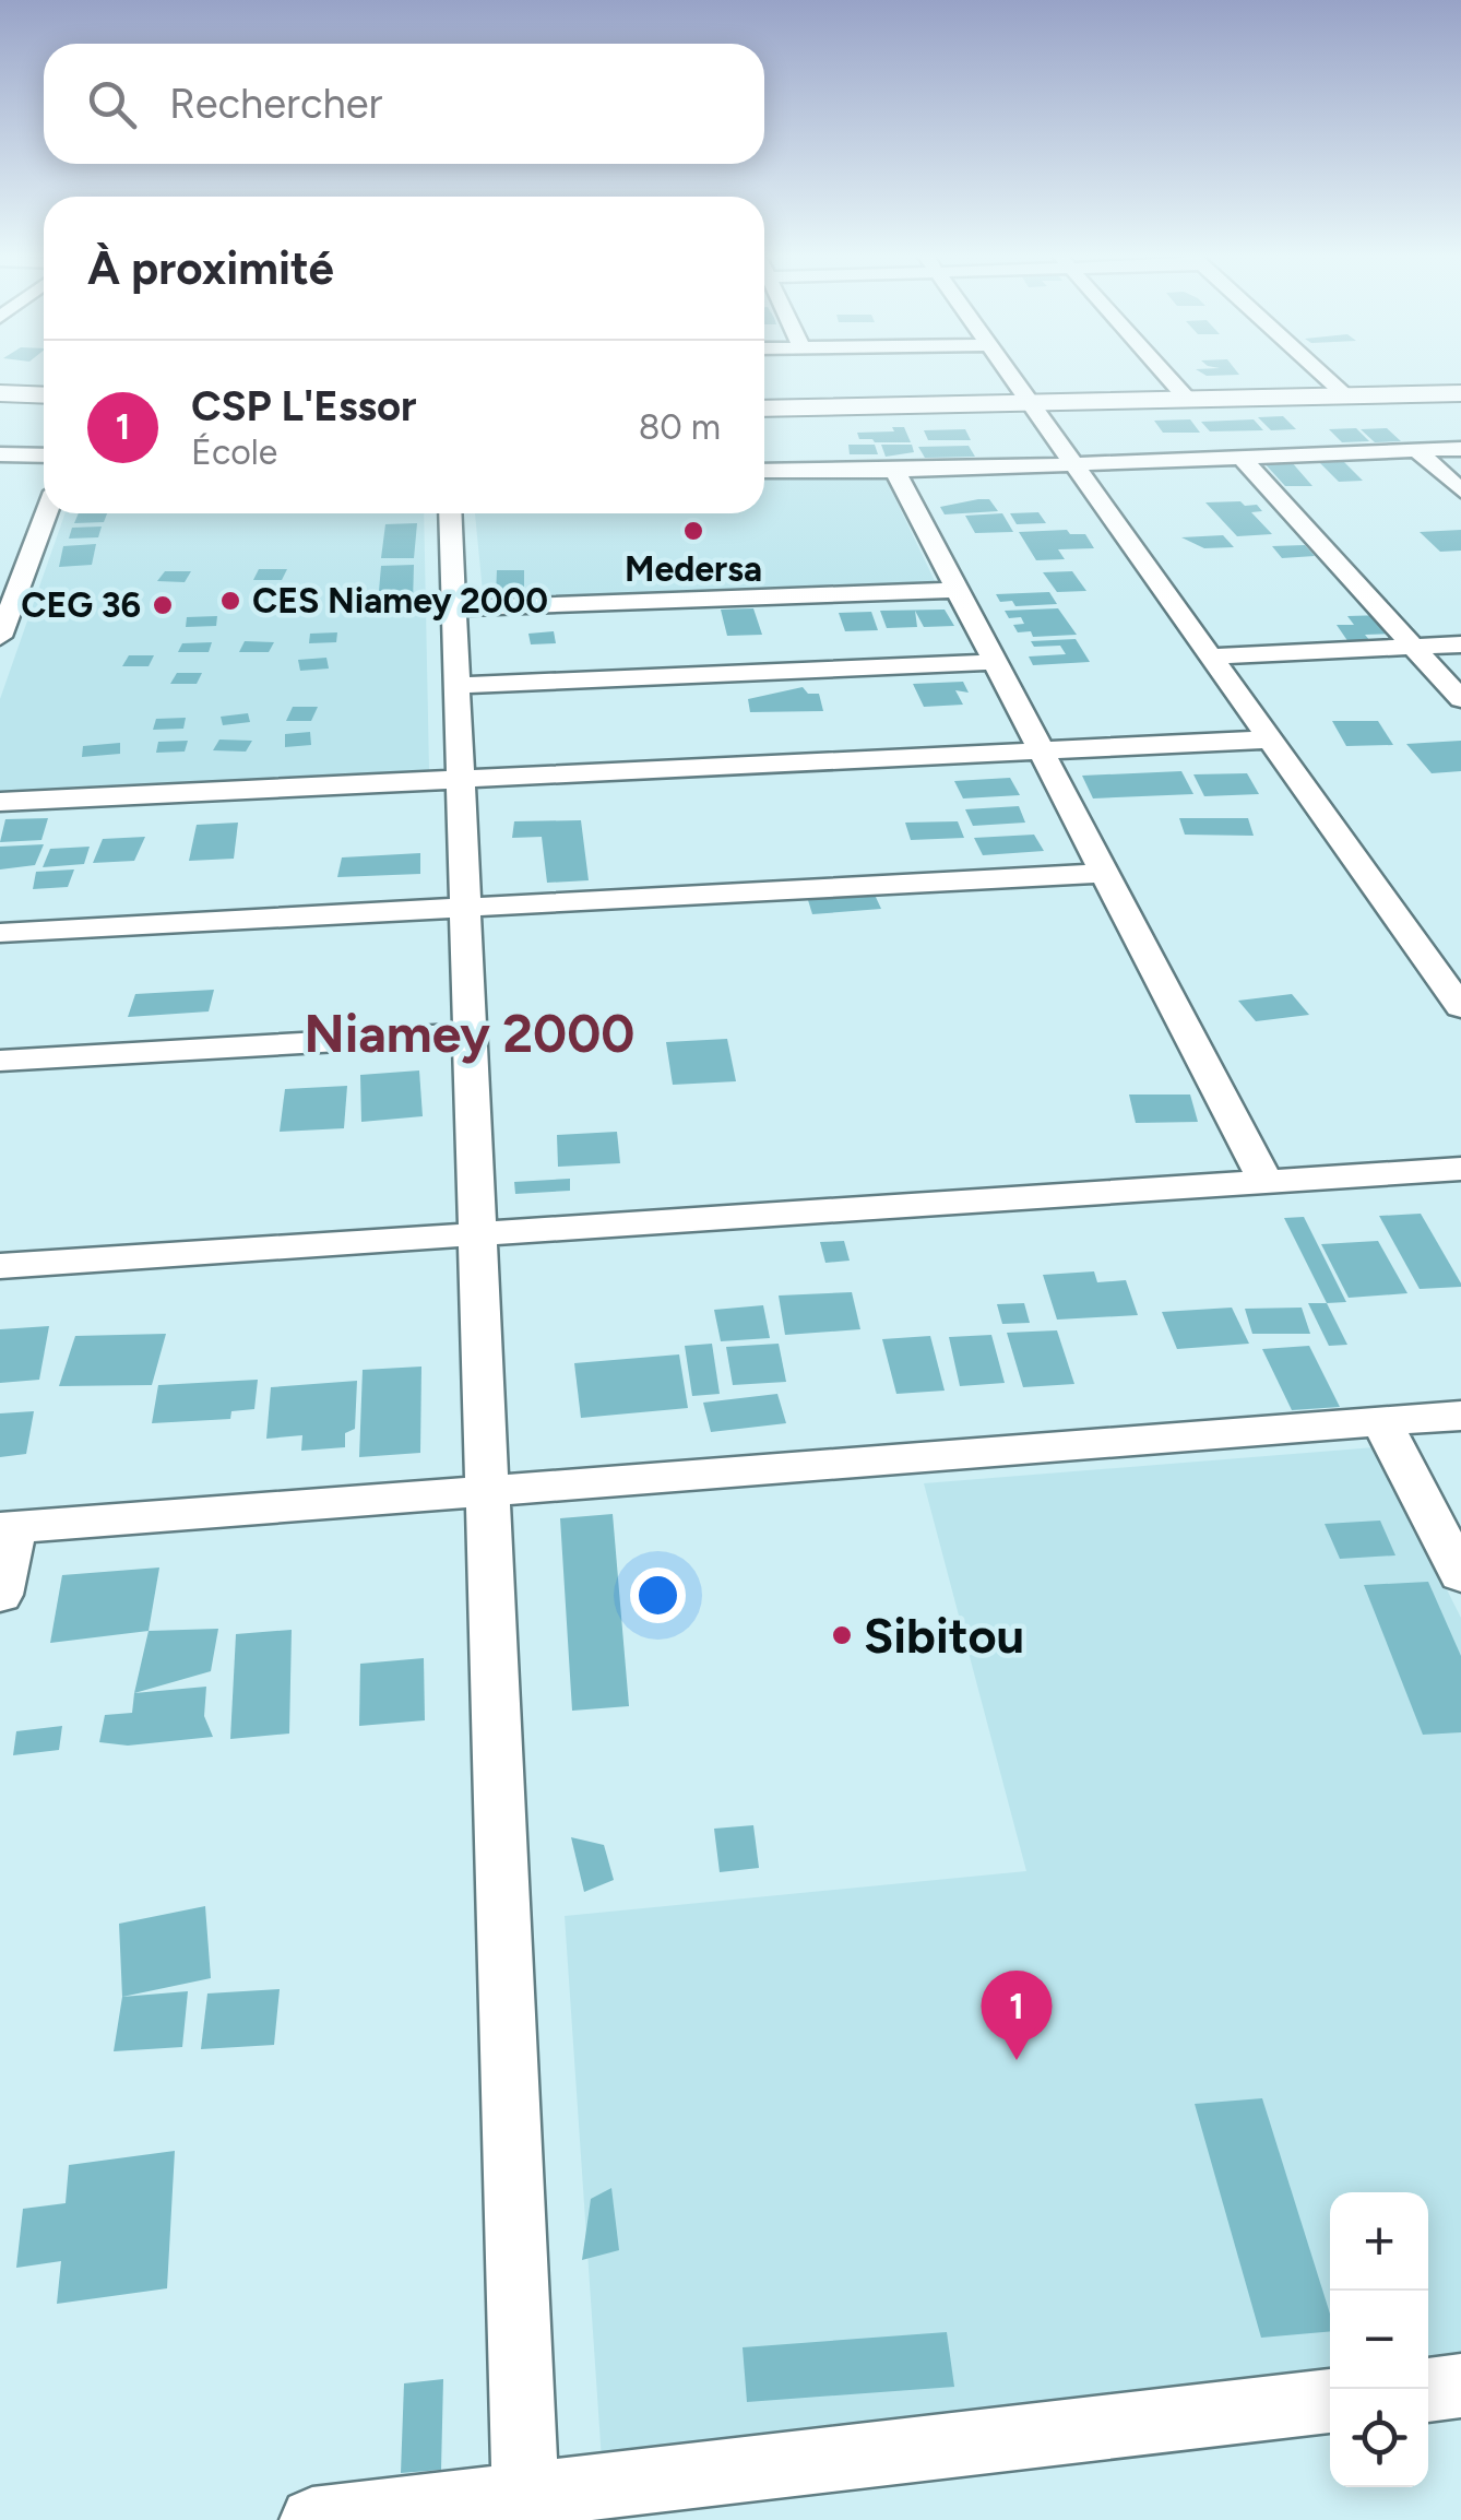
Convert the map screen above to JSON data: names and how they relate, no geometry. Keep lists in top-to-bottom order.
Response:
{
  "districts": ["Niamey 2000"],
  "places": [
    "Medersa",
    "CES Niamey 2000",
    "CEG 36",
    "Sibitou"
  ],
  "page": {
    "search": "Rechercher",
    "heading": "À proximité",
    "list": [
      {
        "mark": "1",
        "name": "CSP L'Essor",
        "note": "École",
        "value": "80 m"
      }
    ],
    "pins": "1",
    "map_buttons": ["+", "−"]
  }
}
